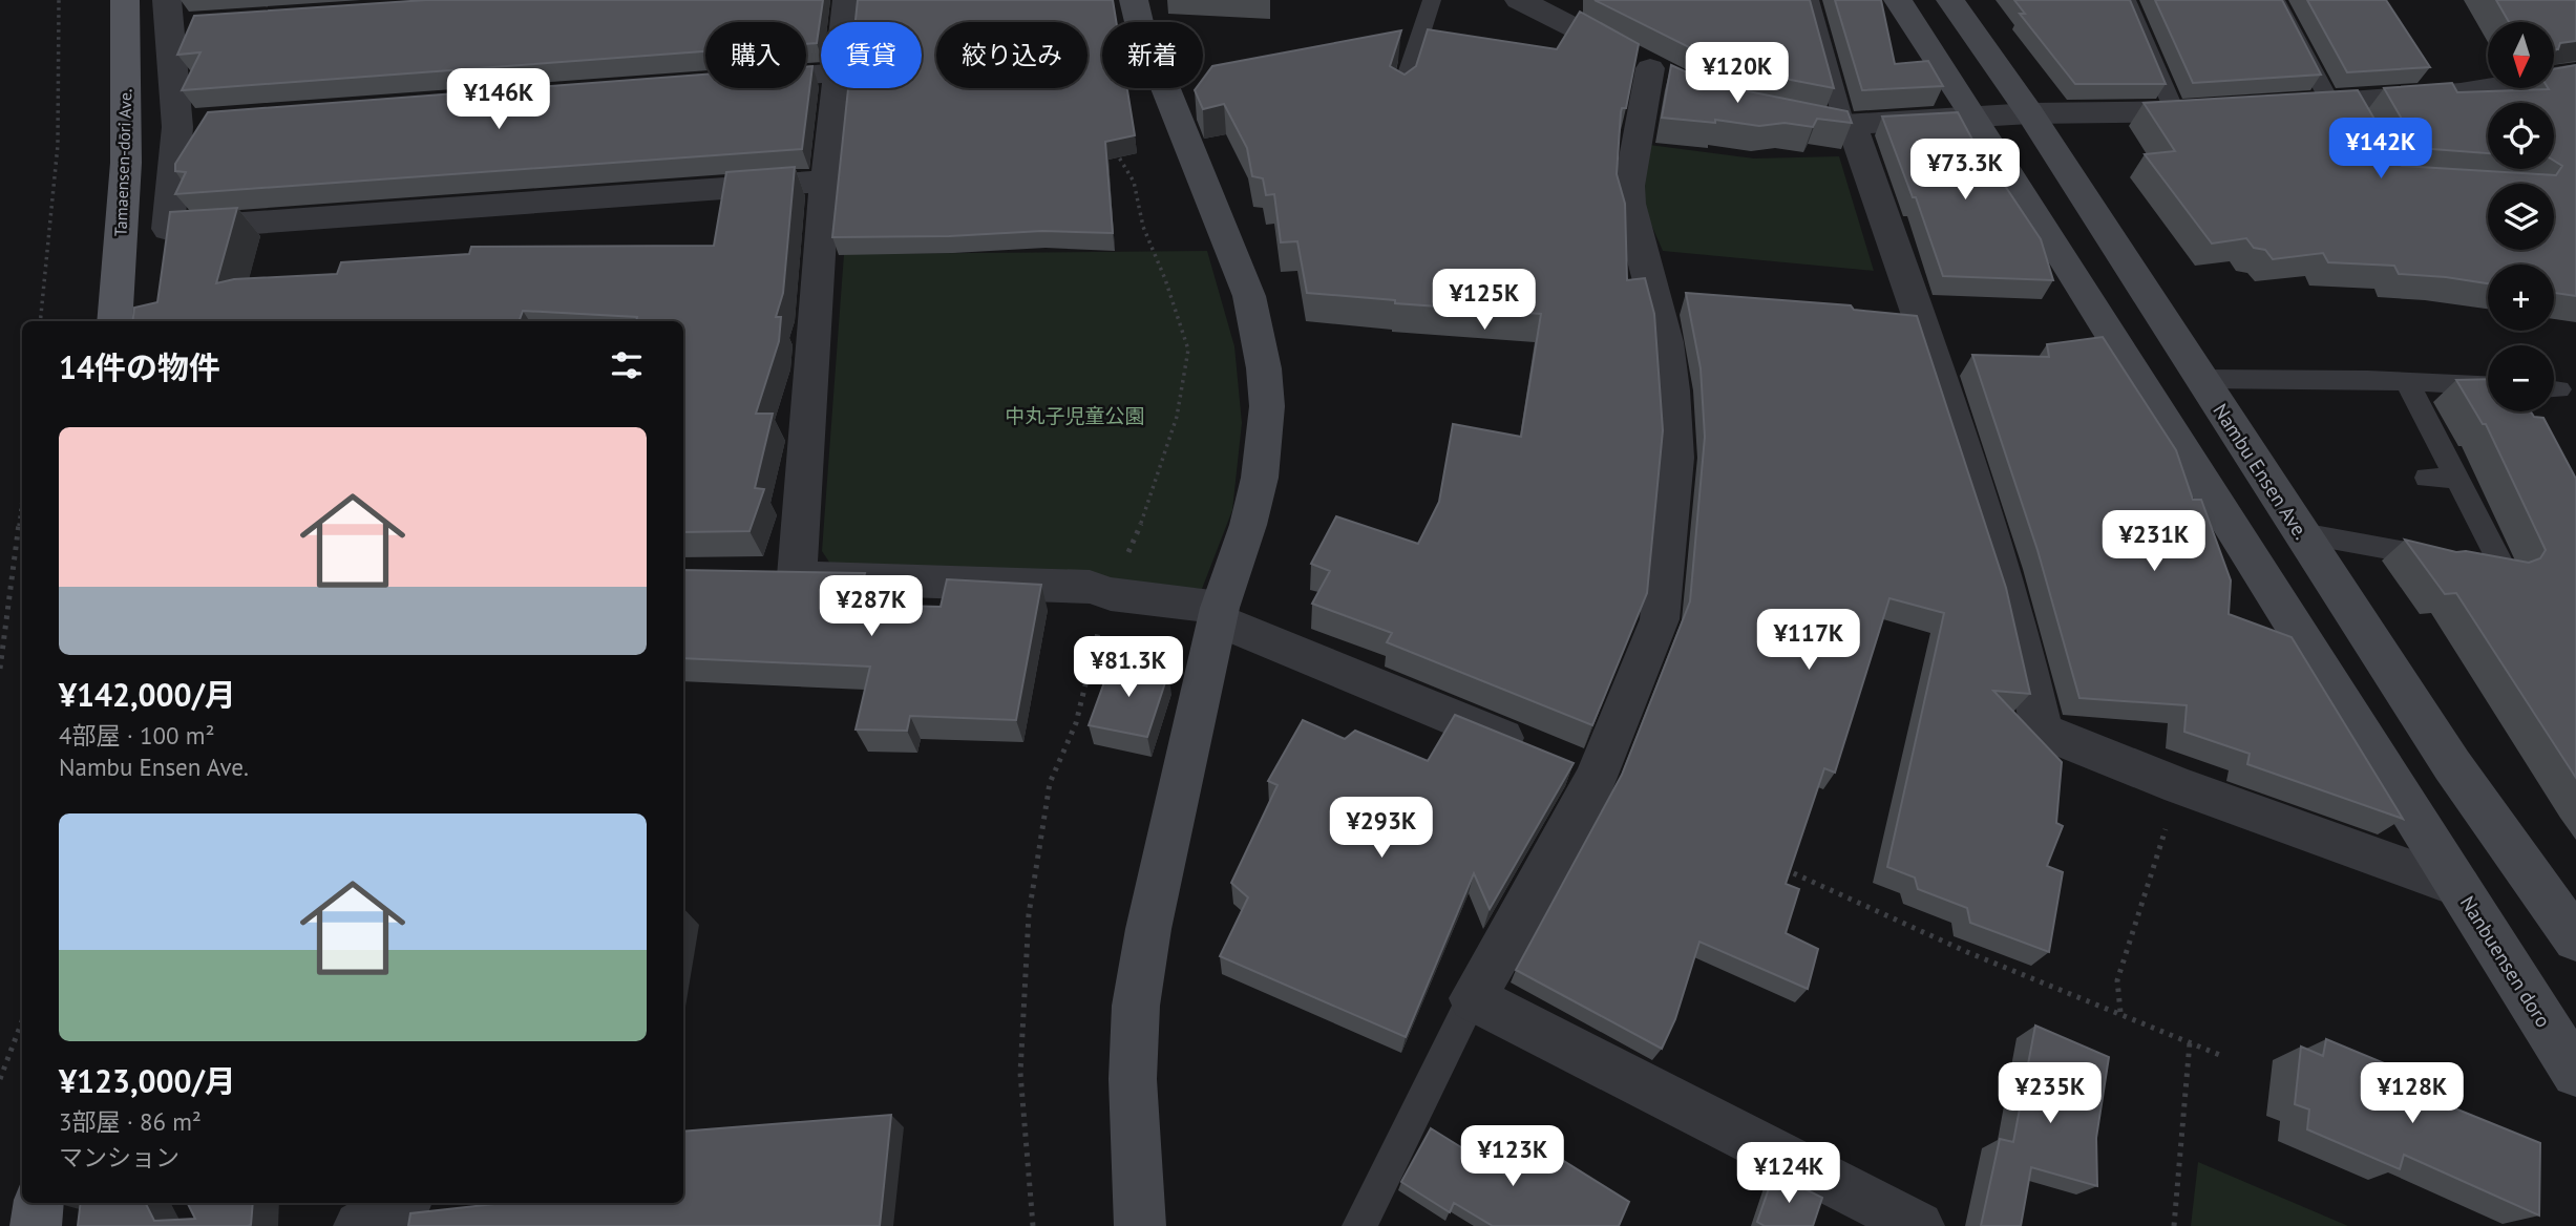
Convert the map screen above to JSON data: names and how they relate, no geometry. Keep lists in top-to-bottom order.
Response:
{
  "streets": {
    "main road": ["Tamaensen-dōri Ave."],
    "street": ["Nambu Ensen Ave.", "Nanbuensen doro"]
  },
  "parks": ["中丸子児童公園"],
  "north": "bottom",
  "page": {
    "map_buttons": ["+", "−"],
    "chip": [
      "購入",
      "賃貸",
      "絞り込み",
      "新着"
    ],
    "price": [
      "¥120K",
      "¥146K",
      "¥142K",
      "¥73.3K",
      "¥125K",
      "¥231K",
      "¥287K",
      "¥117K",
      "¥81.3K",
      "¥293K",
      "¥235K",
      "¥128K",
      "¥123K",
      "¥124K"
    ],
    "heading": "14件の物件",
    "list": [
      {
        "name": "¥142,000/月",
        "note": "4部屋 · 100 m² · Nambu Ensen Ave."
      },
      {
        "name": "¥123,000/月",
        "note": "3部屋 · 86 m² · マンション"
      }
    ]
  }
}
